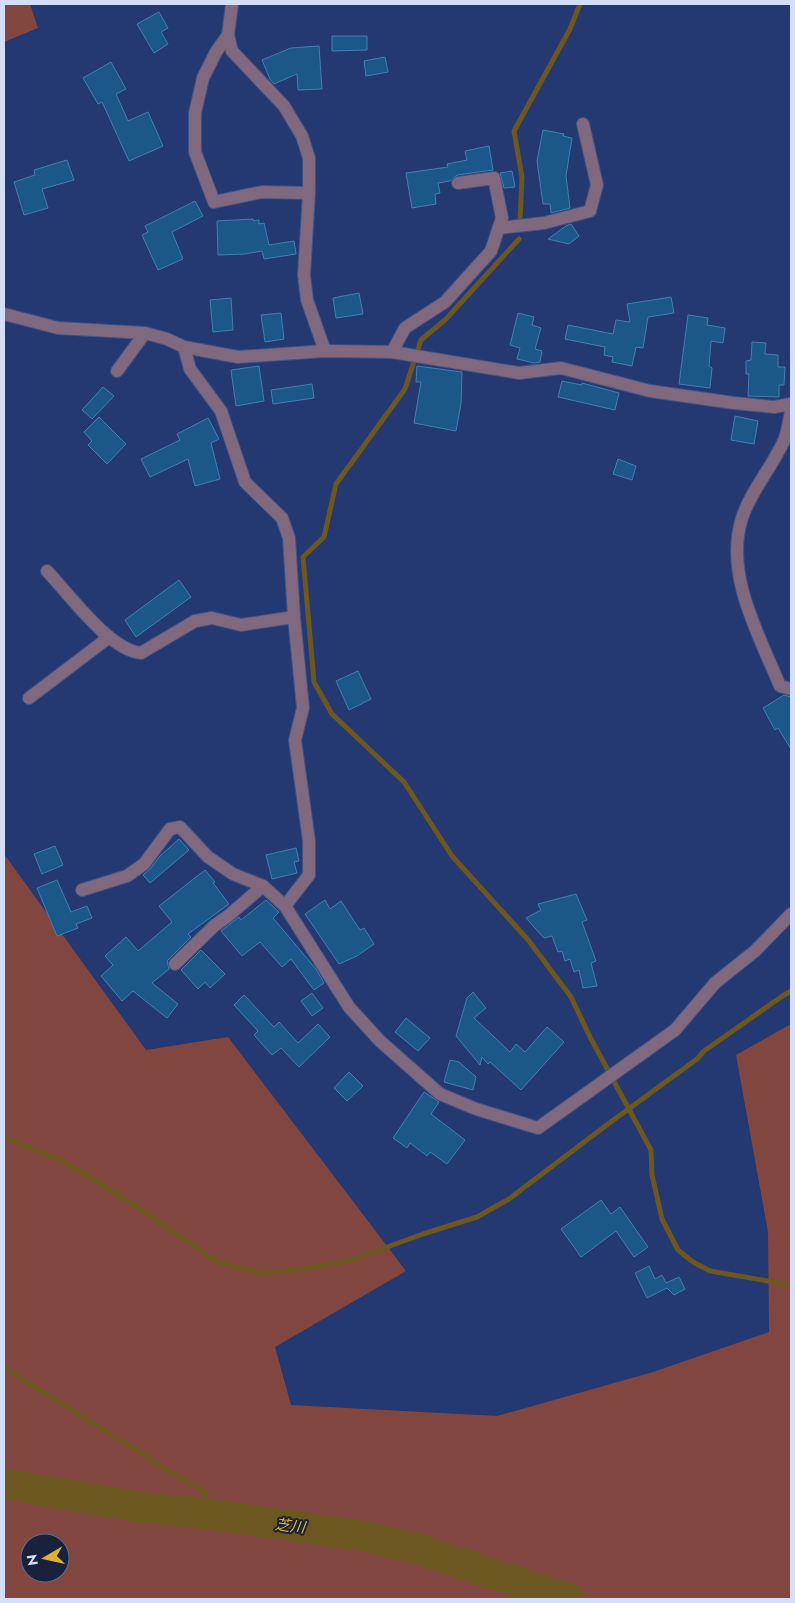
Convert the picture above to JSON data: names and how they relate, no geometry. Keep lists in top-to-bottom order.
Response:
{
  "water": ["芝川"],
  "north": "left"
}
